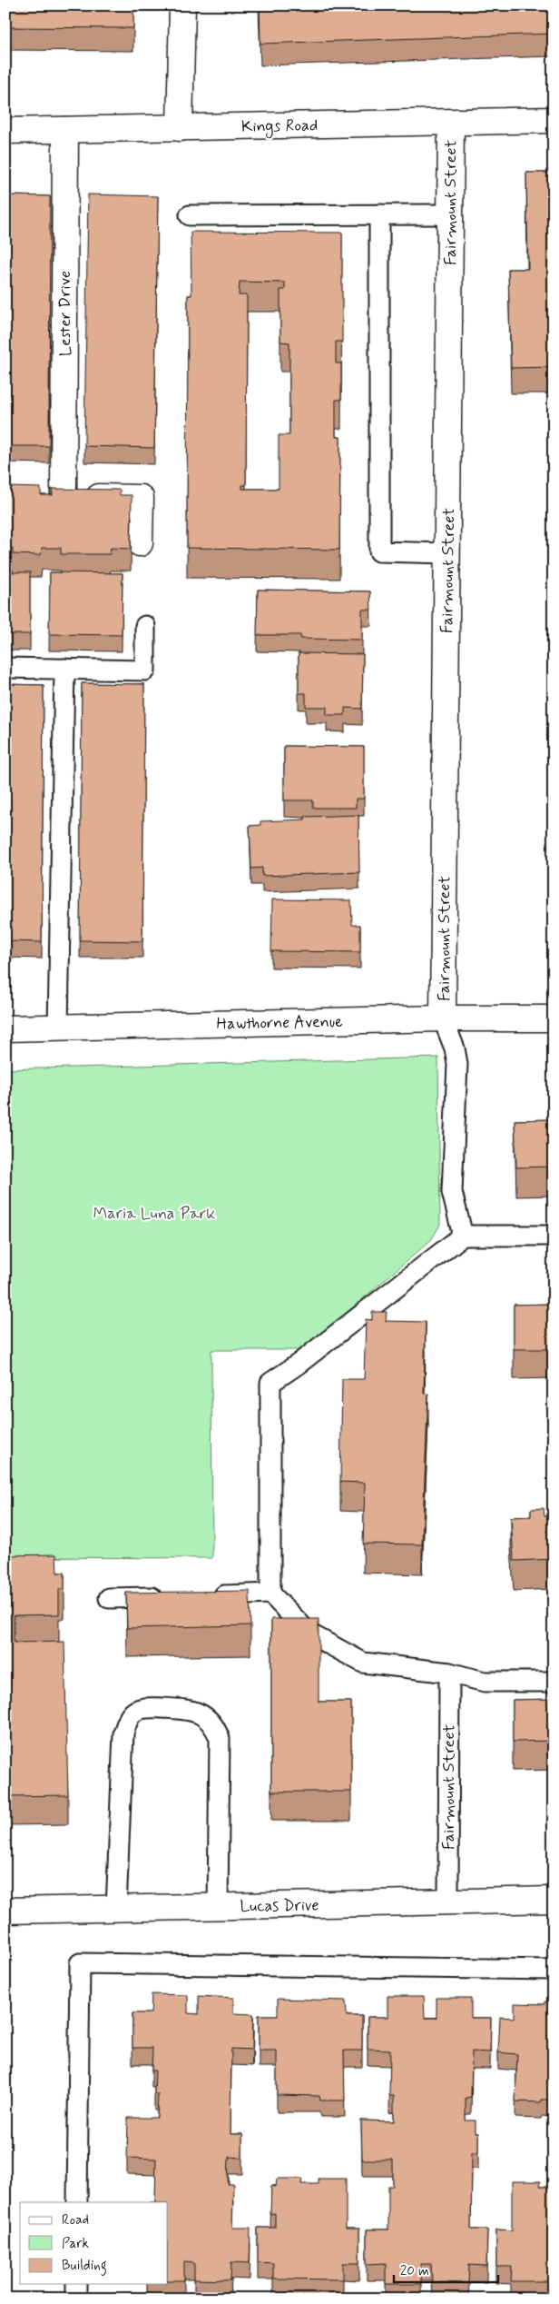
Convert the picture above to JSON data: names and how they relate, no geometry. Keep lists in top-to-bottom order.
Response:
{
  "streets": {
    "street": [
      "Kings Road",
      "Fairmount Street",
      "Lester Drive",
      "Hawthorne Avenue",
      "Lucas Drive"
    ]
  },
  "crossings": [
    ["Kings Road", "Fairmount Street"],
    ["Kings Road", "Lester Drive"],
    ["Fairmount Street", "Hawthorne Avenue"],
    ["Fairmount Street", "Lucas Drive"]
  ],
  "parks": ["Maria Luna Park"],
  "legend": ["Road", "Park", "Building"],
  "scale_bar": "20 m"
}
